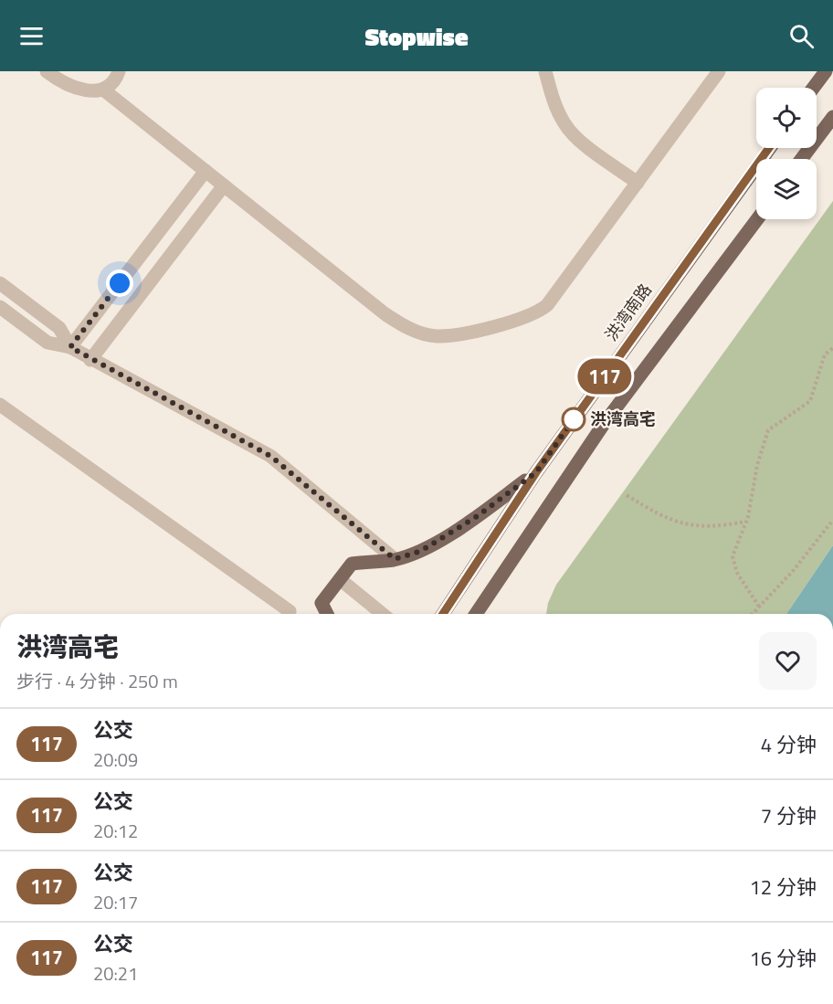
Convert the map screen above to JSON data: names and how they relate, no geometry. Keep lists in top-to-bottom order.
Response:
{
  "streets": {
    "main road": ["洪湾南路"]
  },
  "places": ["洪湾高宅"],
  "lines": ["bus line 117"],
  "page": {
    "header": "Stopwise",
    "on_map": "117",
    "heading": ["洪湾高宅", "步行 · 4 分钟 · 250 m"],
    "list": [
      {
        "mark": "117",
        "name": "公交",
        "note": "20:09",
        "value": "4 分钟"
      },
      {
        "mark": "117",
        "name": "公交",
        "note": "20:12",
        "value": "7 分钟"
      },
      {
        "mark": "117",
        "name": "公交",
        "note": "20:17",
        "value": "12 分钟"
      },
      {
        "mark": "117",
        "name": "公交",
        "note": "20:21",
        "value": "16 分钟"
      }
    ]
  }
}
